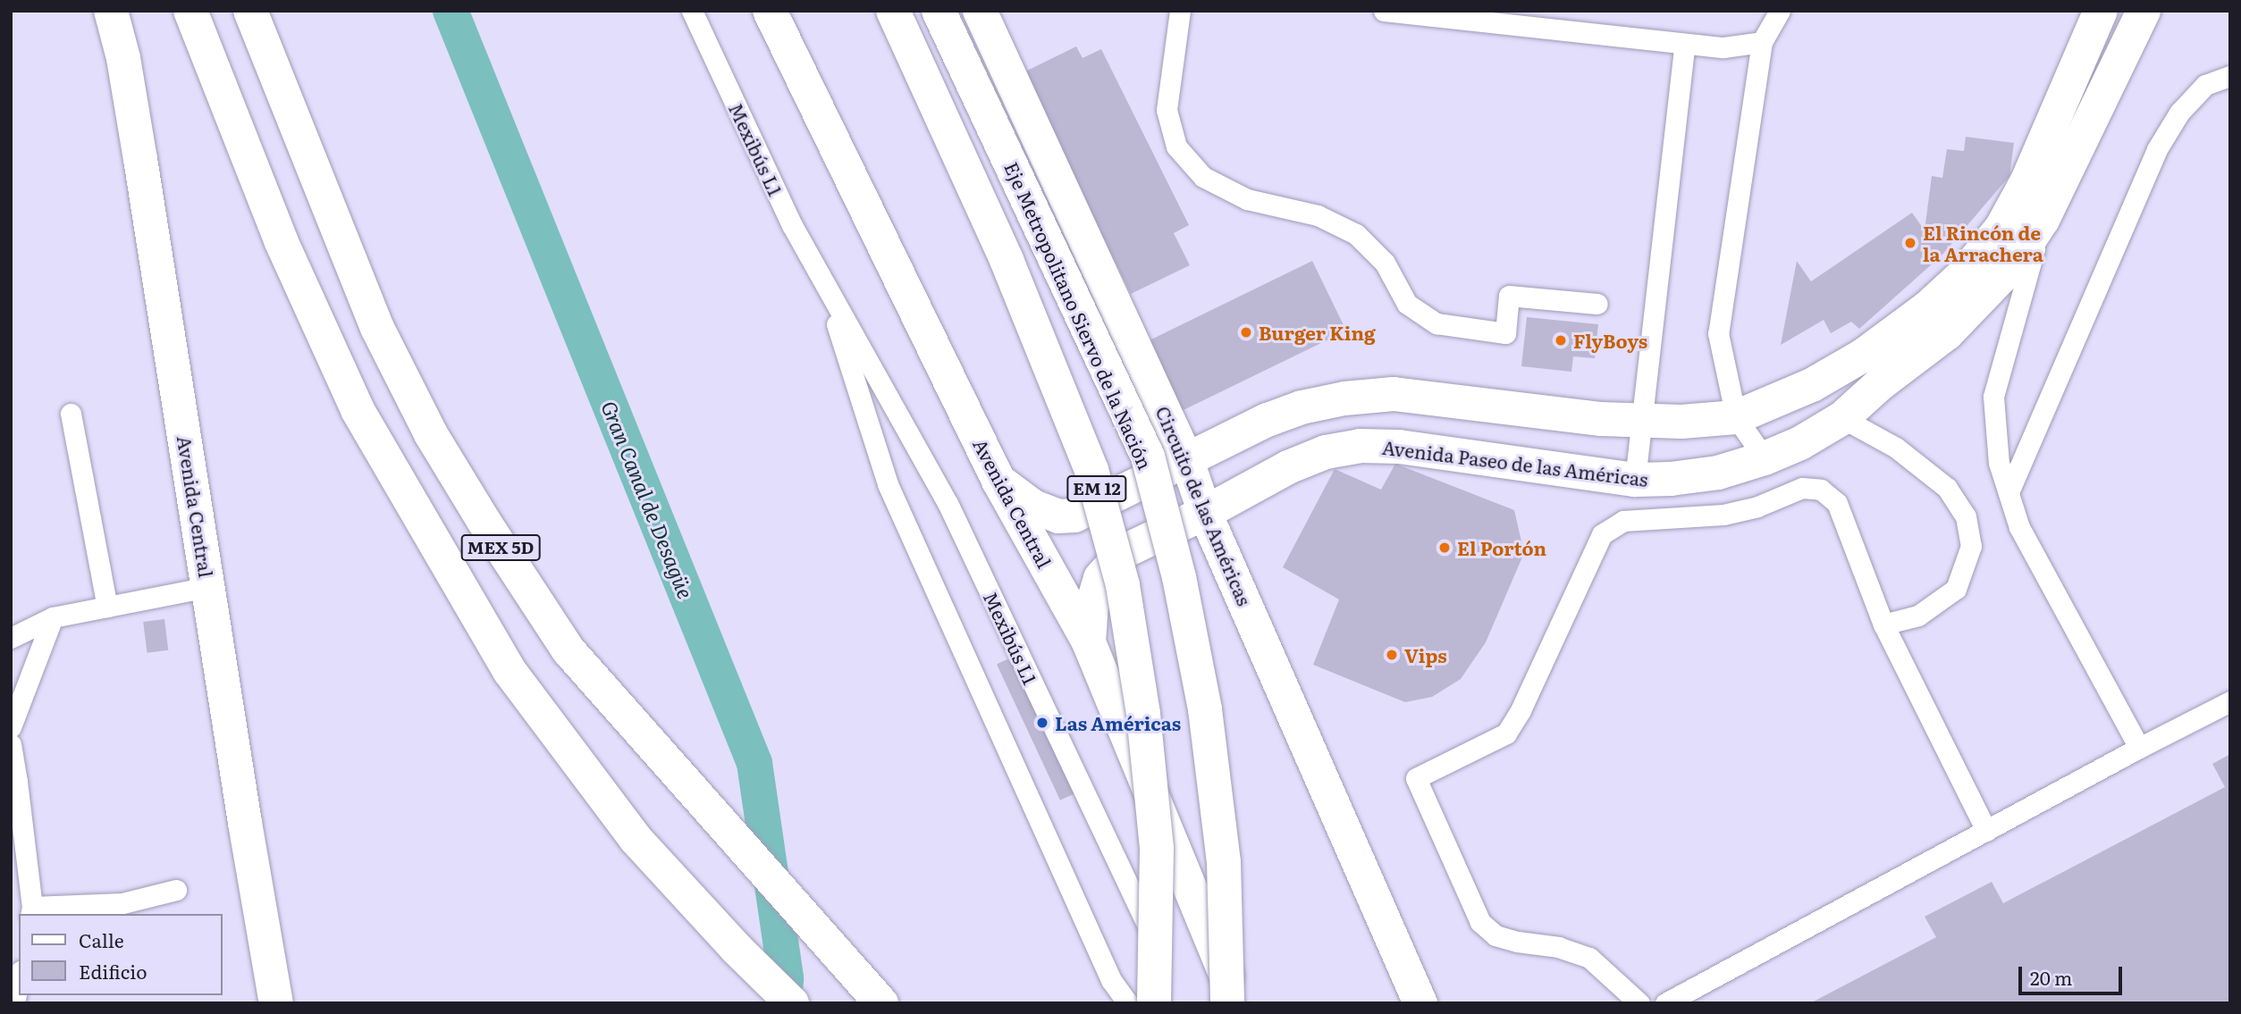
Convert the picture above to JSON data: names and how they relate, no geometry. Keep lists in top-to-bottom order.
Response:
{
  "streets": {
    "main road": [
      "Eje Metropolitano Siervo de la Nación",
      "Avenida Paseo de las Américas",
      "EM 12",
      "Avenida Central",
      "Circuito de las Américas",
      "MEX 5D"
    ],
    "lane": ["Mexibús L1"]
  },
  "crossings": [
    ["Avenida Paseo de las Américas", "Avenida Central"],
    ["Avenida Paseo de las Américas", "Circuito de las Américas"]
  ],
  "water": ["Gran Canal de Desagüe"],
  "places": [
    "El Rincón de la Arrachera",
    "Burger King",
    "FlyBoys",
    "El Portón",
    "Vips",
    "Las Américas"
  ],
  "legend": ["Calle", "Edificio"],
  "scale_bar": "20 m"
}
